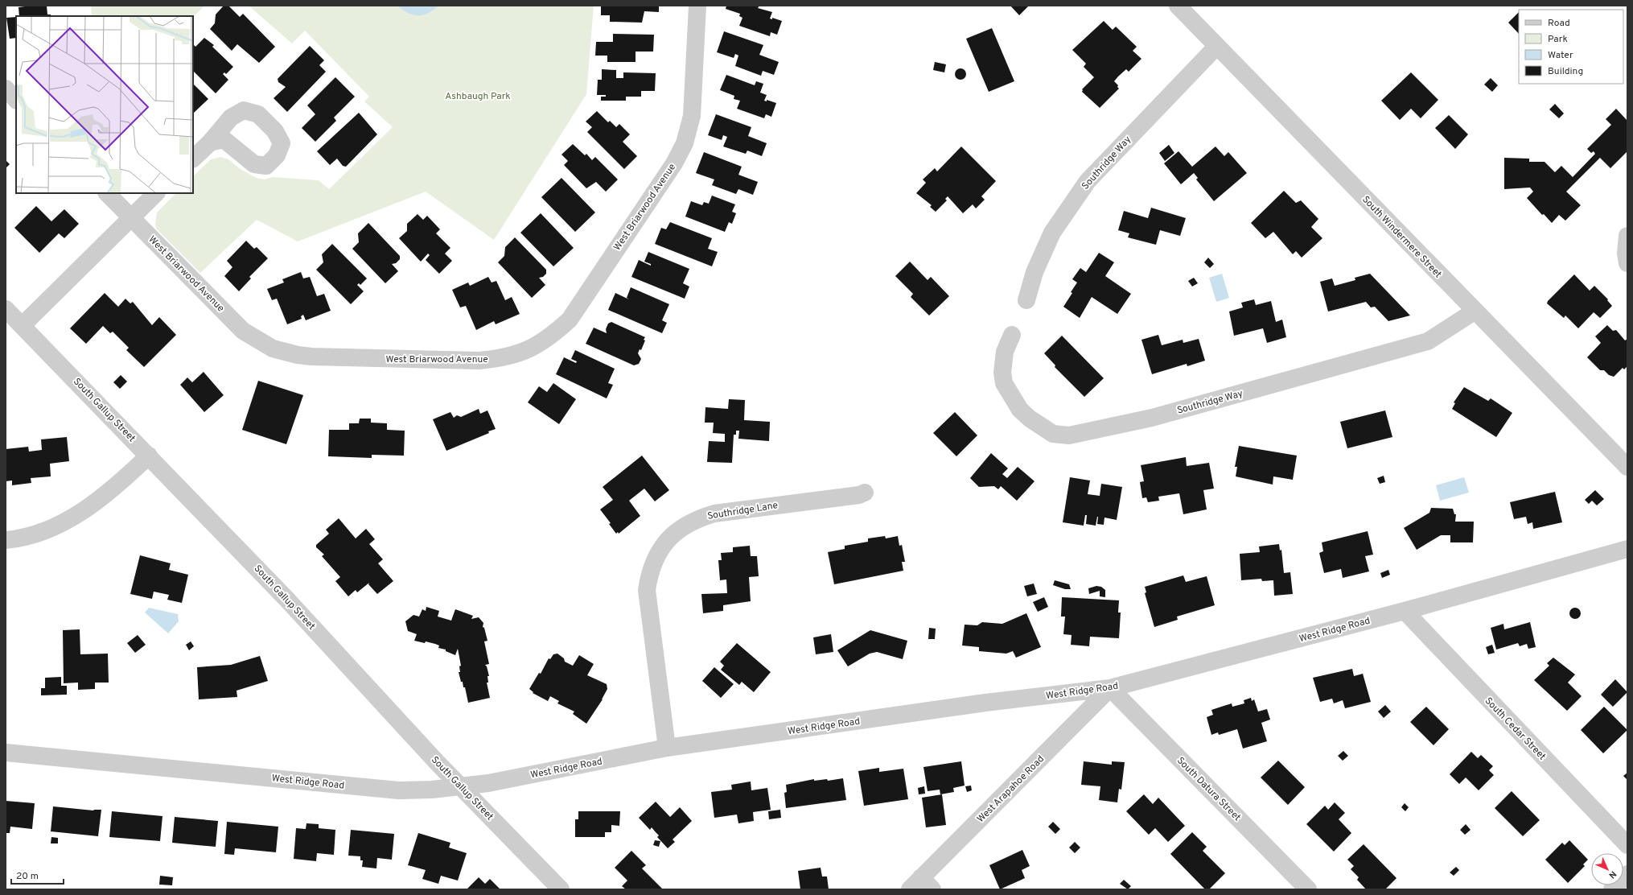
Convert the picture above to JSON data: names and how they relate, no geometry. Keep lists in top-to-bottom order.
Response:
{
  "streets": {
    "street": [
      "Southridge Way",
      "West Briarwood Avenue",
      "South Windermere Street",
      "South Gallup Street",
      "Southridge Lane",
      "West Ridge Road",
      "South Cedar Street",
      "West Arapahoe Road",
      "South Datura Street"
    ]
  },
  "crossings": [
    ["Southridge Way", "South Windermere Street"],
    ["South Gallup Street", "West Ridge Road"],
    ["Southridge Lane", "West Ridge Road"],
    ["West Ridge Road", "South Cedar Street"],
    ["West Ridge Road", "West Arapahoe Road"],
    ["West Ridge Road", "South Datura Street"],
    ["West Arapahoe Road", "South Datura Street"]
  ],
  "parks": ["Ashbaugh Park"],
  "legend": [
    "Road",
    "Park",
    "Water",
    "Building"
  ],
  "scale_bar": "20 m",
  "north": "bottom right"
}
